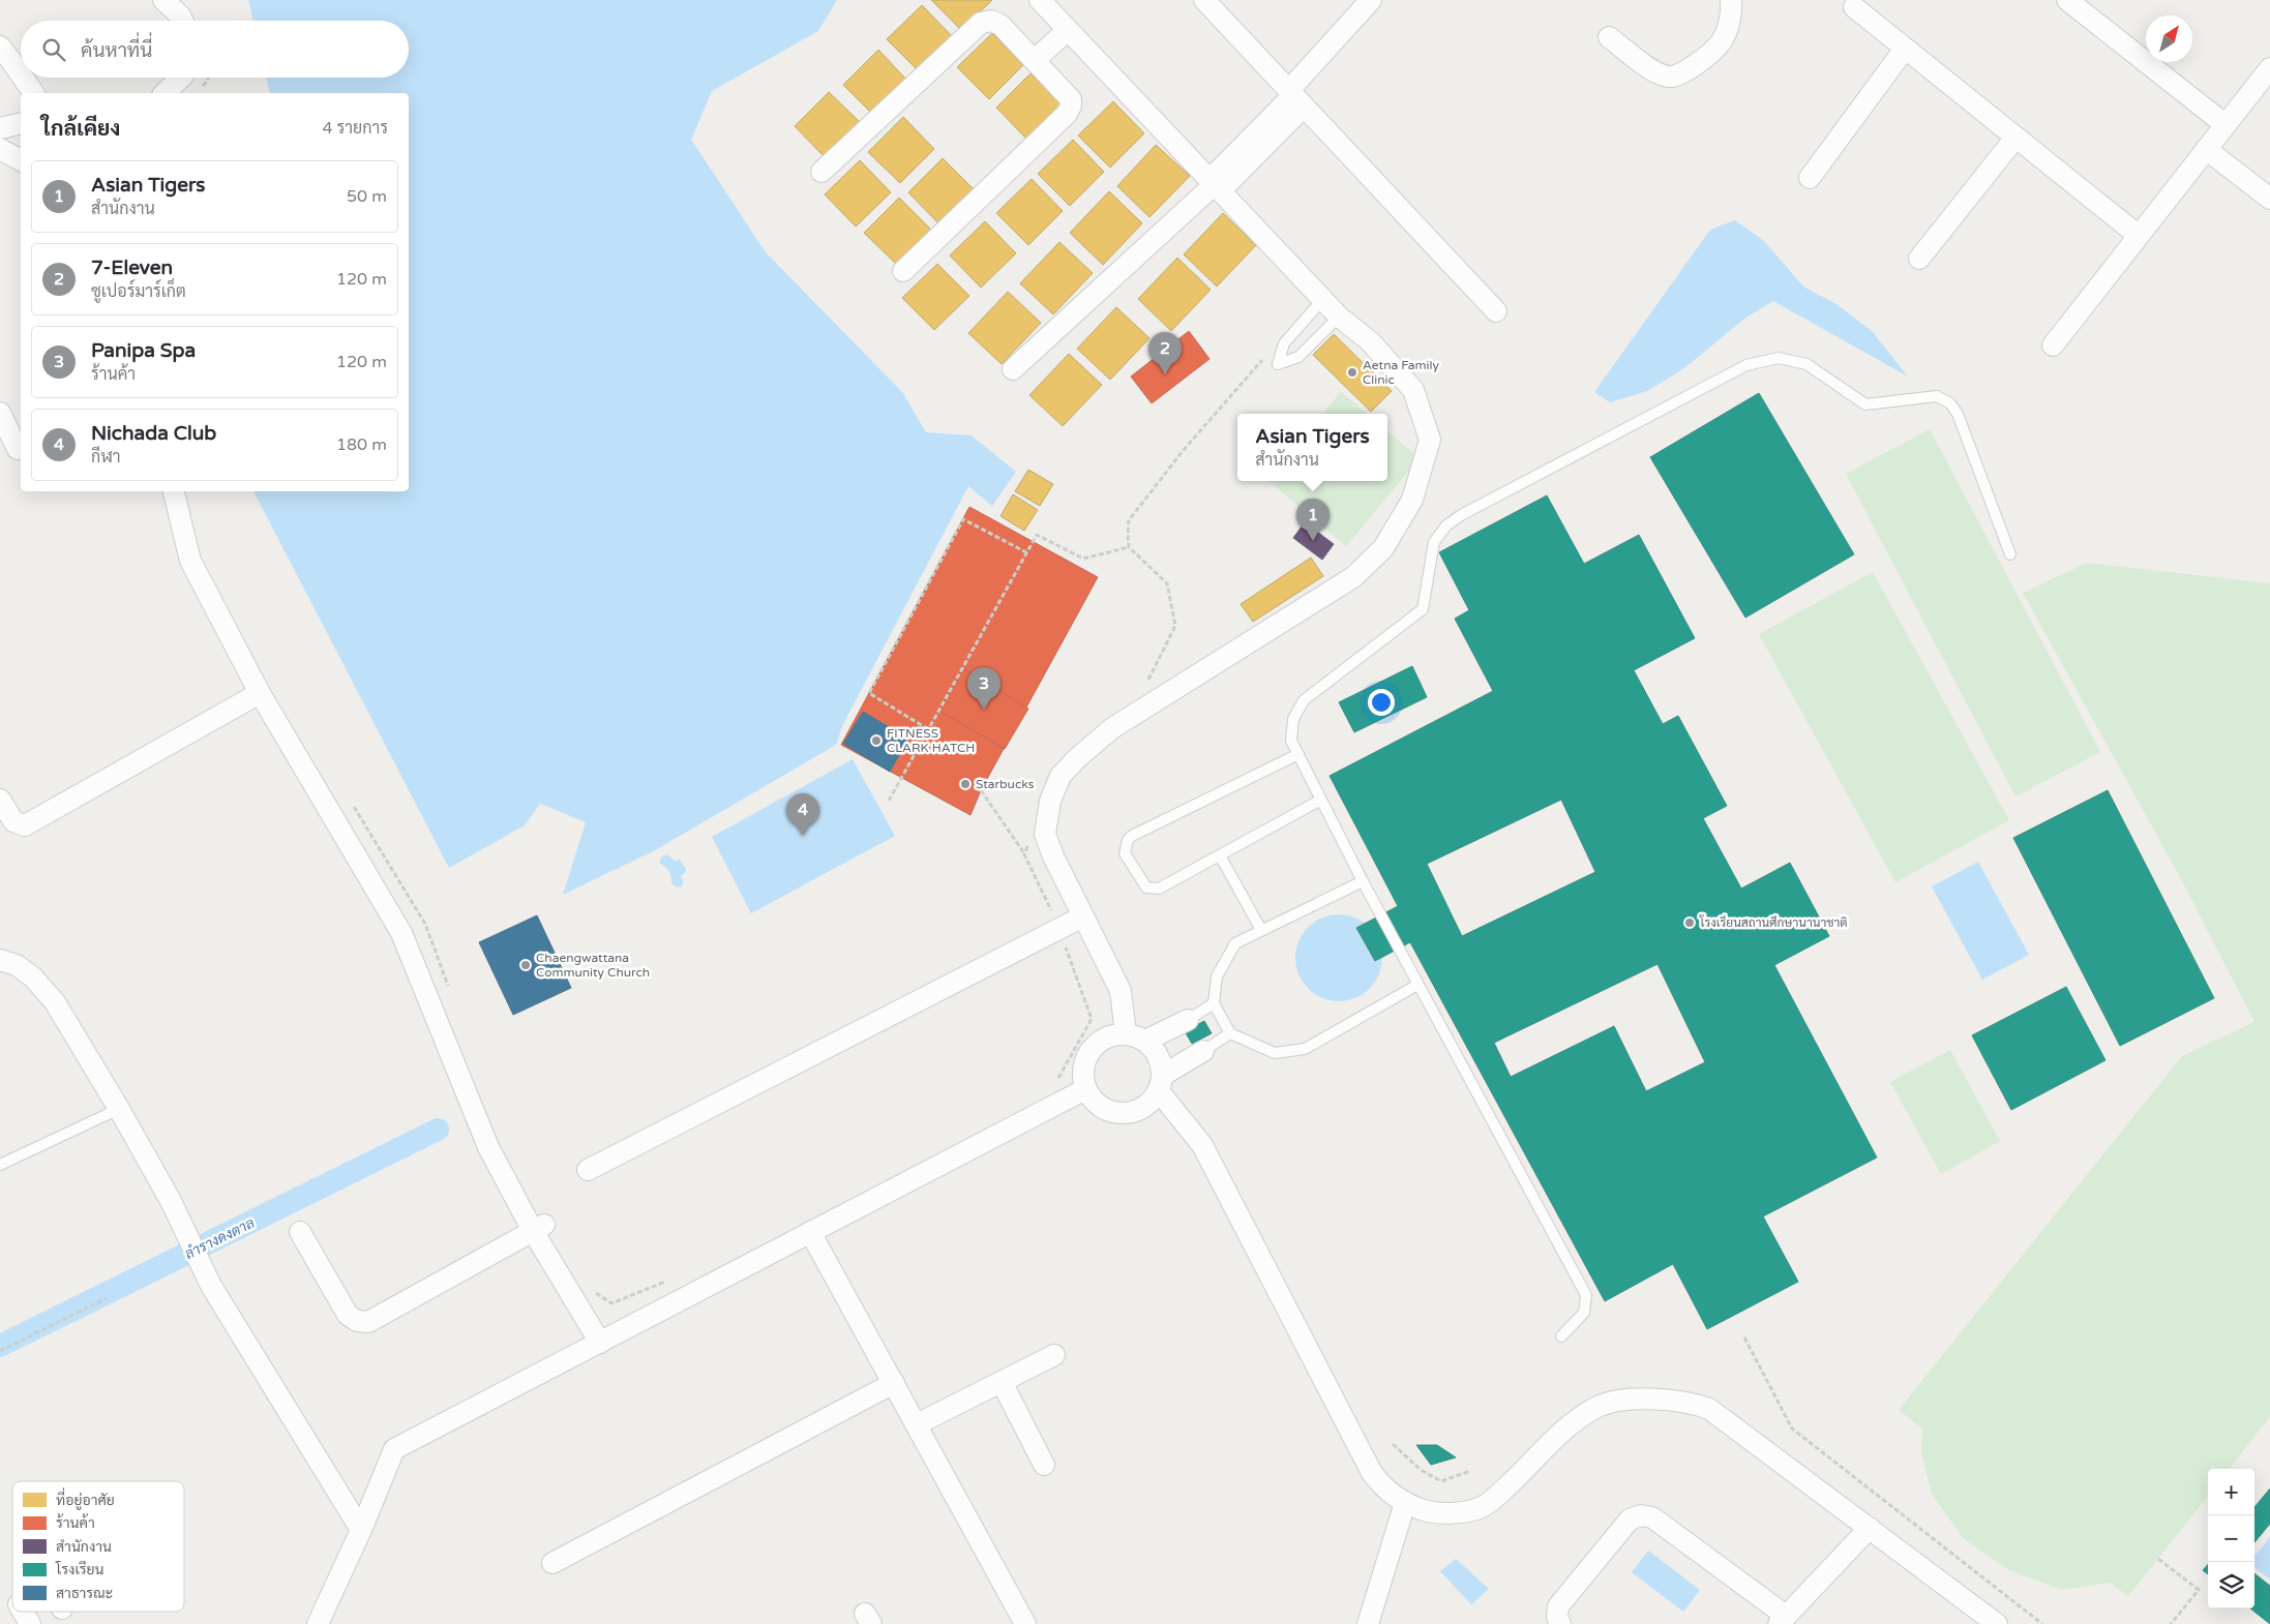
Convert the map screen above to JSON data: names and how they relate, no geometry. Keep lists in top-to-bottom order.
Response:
{
  "water": ["ลำรางดงตาล"],
  "places": [
    "Aetna Family Clinic",
    "FITNESS CLARK HATCH",
    "Starbucks",
    "โรงเรียนสถานศึกษานานาชาติ",
    "Chaengwattana Community Church"
  ],
  "legend": [
    "ที่อยู่อาศัย",
    "ร้านค้า",
    "สำนักงาน",
    "โรงเรียน",
    "สาธารณะ"
  ],
  "north": "top right",
  "page": {
    "search": "ค้นหาที่นี่",
    "heading": ["ใกล้เคียง", "4 รายการ"],
    "list": [
      {
        "mark": "1",
        "name": "Asian Tigers",
        "note": "สำนักงาน",
        "value": "50 m"
      },
      {
        "mark": "2",
        "name": "7-Eleven",
        "note": "ซูเปอร์มาร์เก็ต",
        "value": "120 m"
      },
      {
        "mark": "3",
        "name": "Panipa Spa",
        "note": "ร้านค้า",
        "value": "120 m"
      },
      {
        "mark": "4",
        "name": "Nichada Club",
        "note": "กีฬา",
        "value": "180 m"
      }
    ],
    "pins": [
      "2",
      "1",
      "3",
      "4"
    ],
    "popup": ["Asian Tigers", "สำนักงาน"],
    "map_buttons": ["+", "−"]
  }
}
